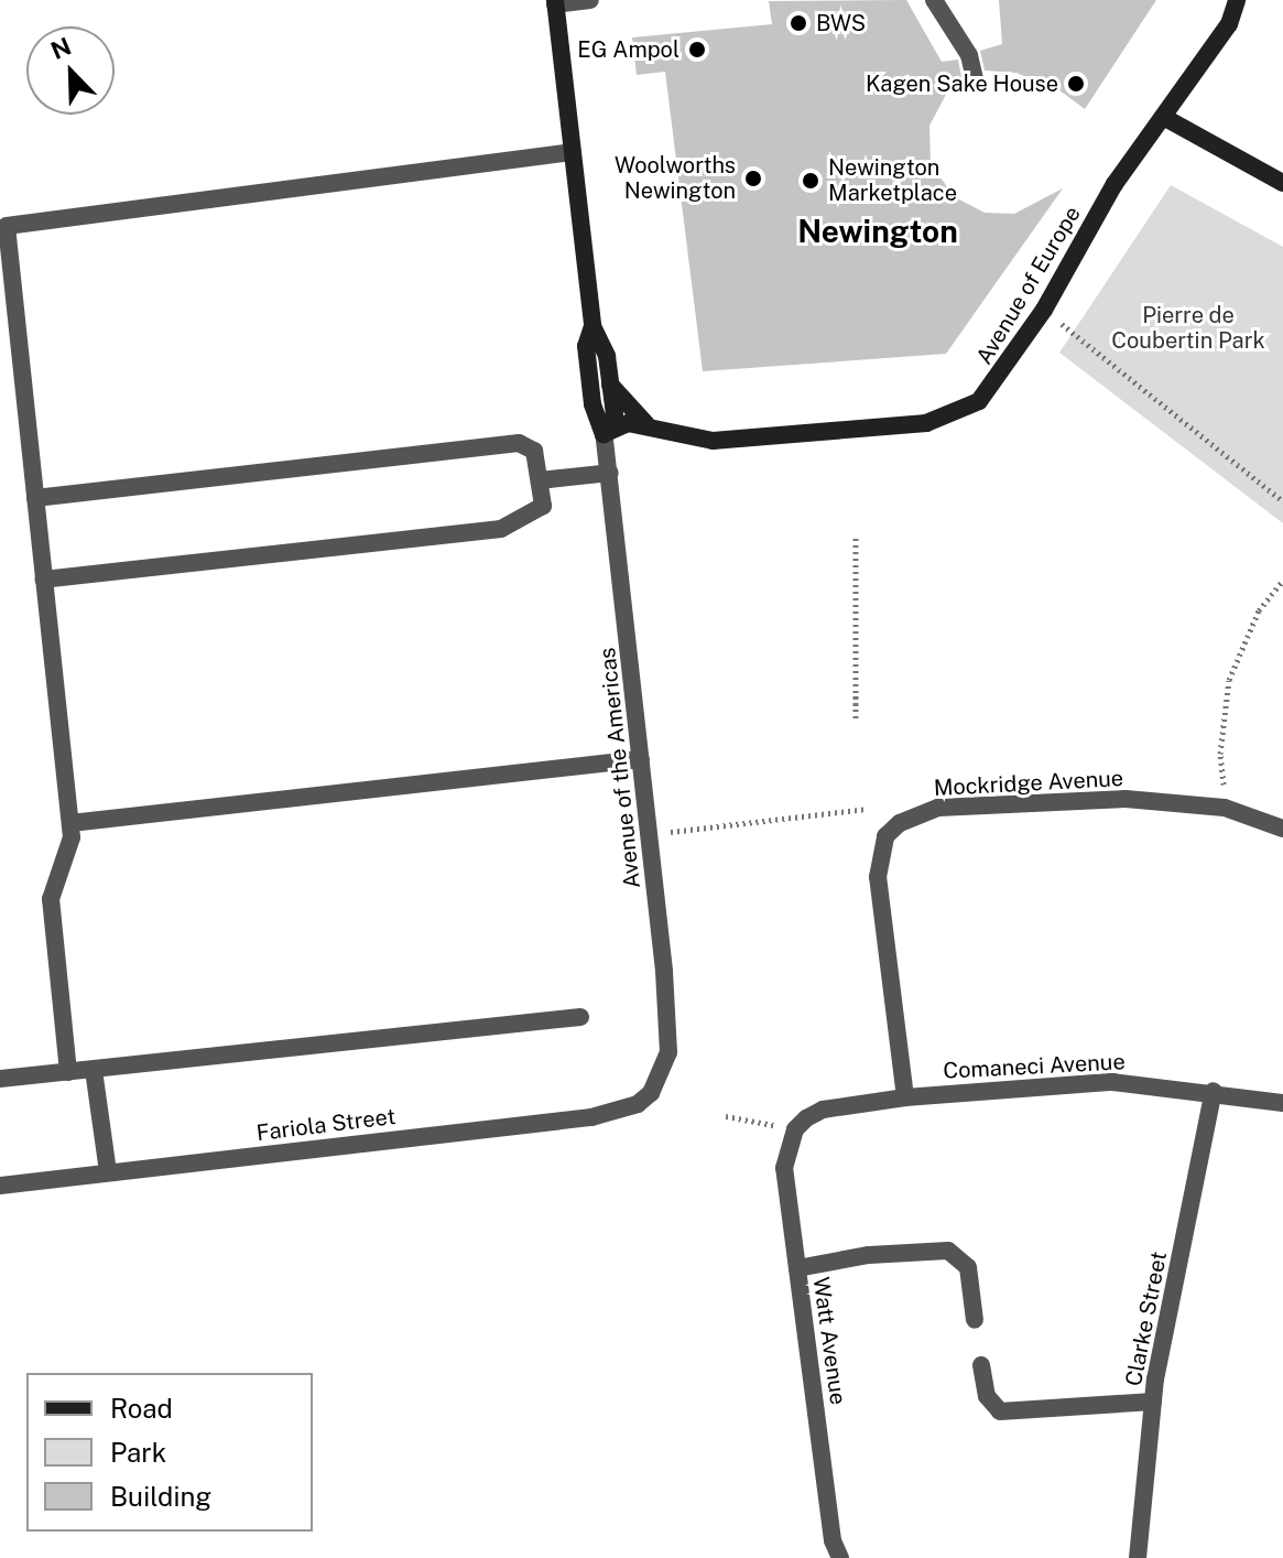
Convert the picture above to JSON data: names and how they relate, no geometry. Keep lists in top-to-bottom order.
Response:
{
  "streets": {
    "street": [
      "Avenue of Europe",
      "Avenue of the Americas",
      "Mockridge Avenue",
      "Comaneci Avenue",
      "Fariola Street",
      "Clarke Street",
      "Watt Avenue"
    ]
  },
  "crossings": [
    ["Avenue of the Americas", "Fariola Street"],
    ["Mockridge Avenue", "Comaneci Avenue"],
    ["Comaneci Avenue", "Clarke Street"],
    ["Comaneci Avenue", "Watt Avenue"]
  ],
  "districts": ["Newington"],
  "parks": ["Pierre de Coubertin Park"],
  "places": [
    "BWS",
    "EG Ampol",
    "Kagen Sake House",
    "Woolworths Newington",
    "Newington Marketplace"
  ],
  "legend": ["Road", "Park", "Building"],
  "north": "top left"
}
